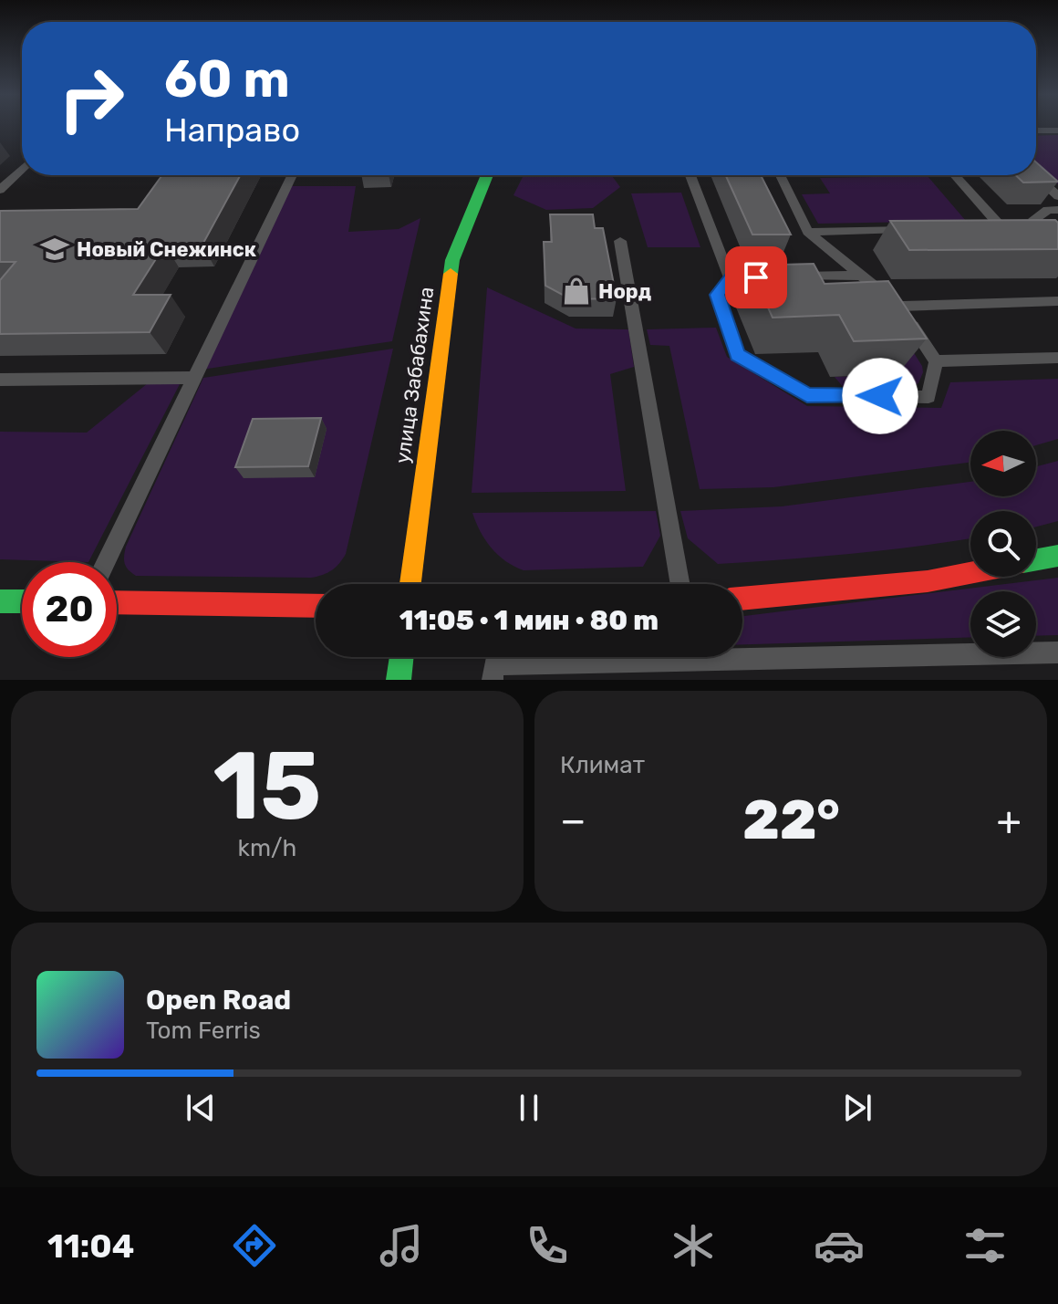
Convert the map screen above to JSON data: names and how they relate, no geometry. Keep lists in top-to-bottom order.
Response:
{
  "streets": {
    "street": ["улица Забабахина"]
  },
  "places": {
    "school or university": ["Новый Снежинск"],
    "shop": ["Норд"]
  },
  "north": "left",
  "page": {
    "turn": ["60 m", "Направо"],
    "limit": "20",
    "trip": "11:05 · 1 мин · 80 m",
    "tile": [
      ["15", "km/h"],
      "Климат"
    ],
    "heat": ["−", "22°", "+"],
    "song": ["Open Road", "Tom Ferris"],
    "tabs": "11:04"
  }
}
